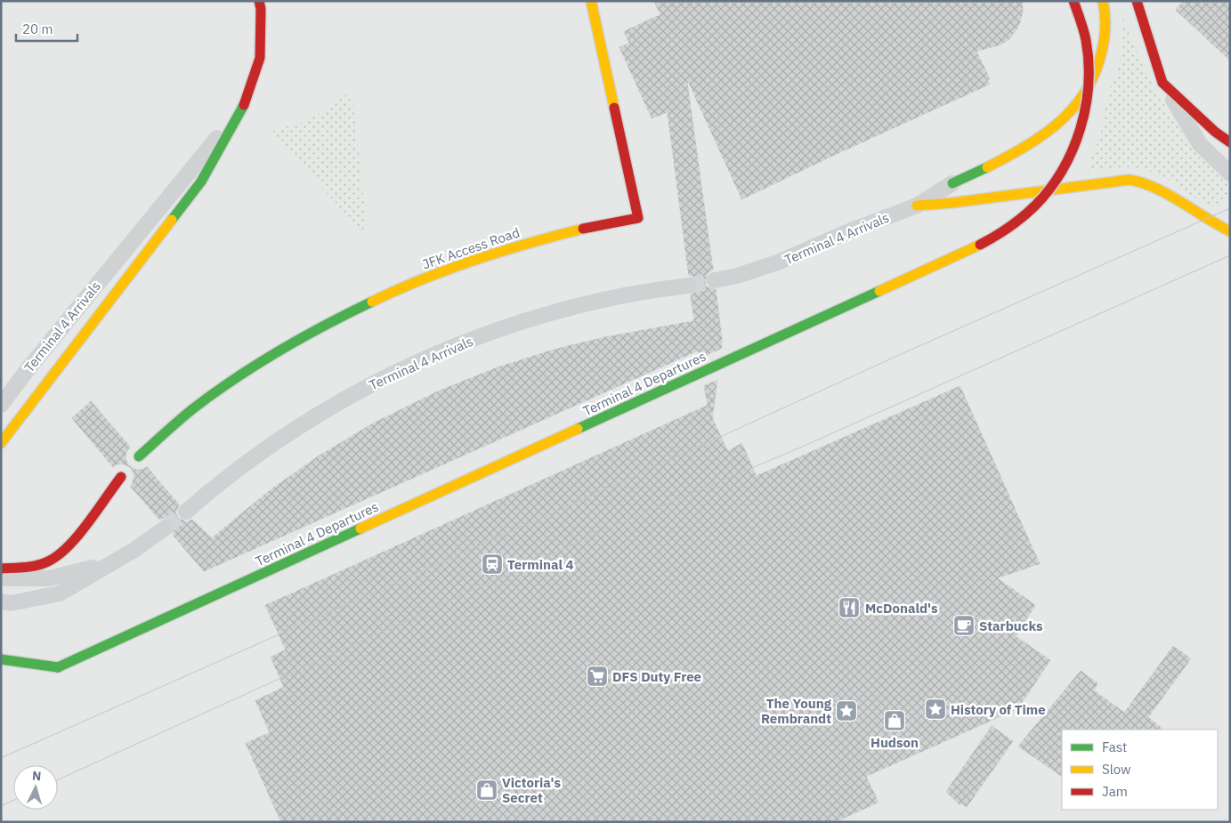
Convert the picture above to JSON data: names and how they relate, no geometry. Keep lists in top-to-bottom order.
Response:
{
  "streets": {
    "main road": ["JFK Access Road", "Terminal 4 Departures"],
    "street": ["Terminal 4 Arrivals"]
  },
  "places": {
    "station": ["Terminal 4"],
    "restaurant": ["McDonald's"],
    "cafe": ["Starbucks"],
    "supermarket": ["DFS Duty Free"],
    "place": ["History of Time", "The Young Rembrandt"],
    "shop": ["Hudson", "Victoria's Secret"]
  },
  "legend": ["Fast", "Slow", "Jam"],
  "scale_bar": "20 m",
  "north": "top"
}
